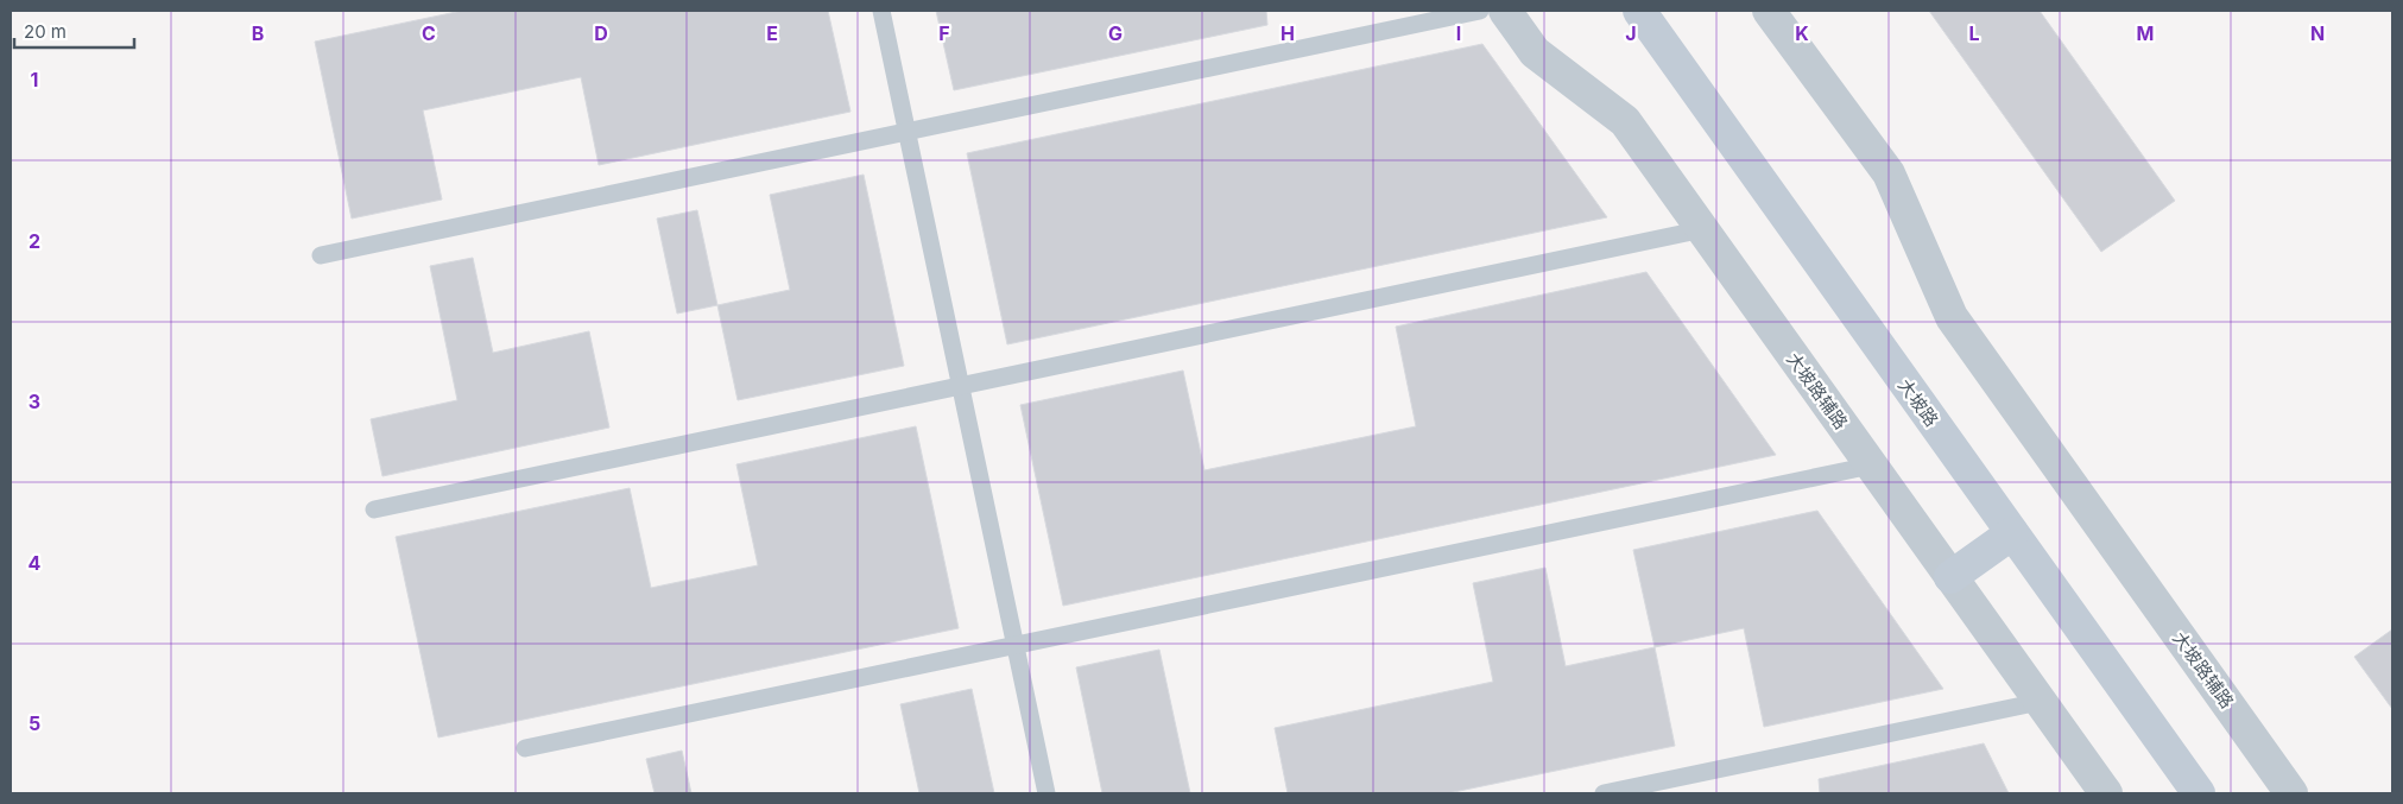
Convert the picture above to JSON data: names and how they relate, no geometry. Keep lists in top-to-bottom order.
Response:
{
  "streets": {
    "main road": ["大坡路"],
    "street": ["大坡路辅路"]
  },
  "scale_bar": "20 m",
  "grid": {
    "columns": [
      "B",
      "C",
      "D",
      "E",
      "F",
      "G",
      "H",
      "I",
      "J",
      "K",
      "L",
      "M",
      "N"
    ],
    "rows": [
      "1",
      "2",
      "3",
      "4",
      "5"
    ]
  }
}
